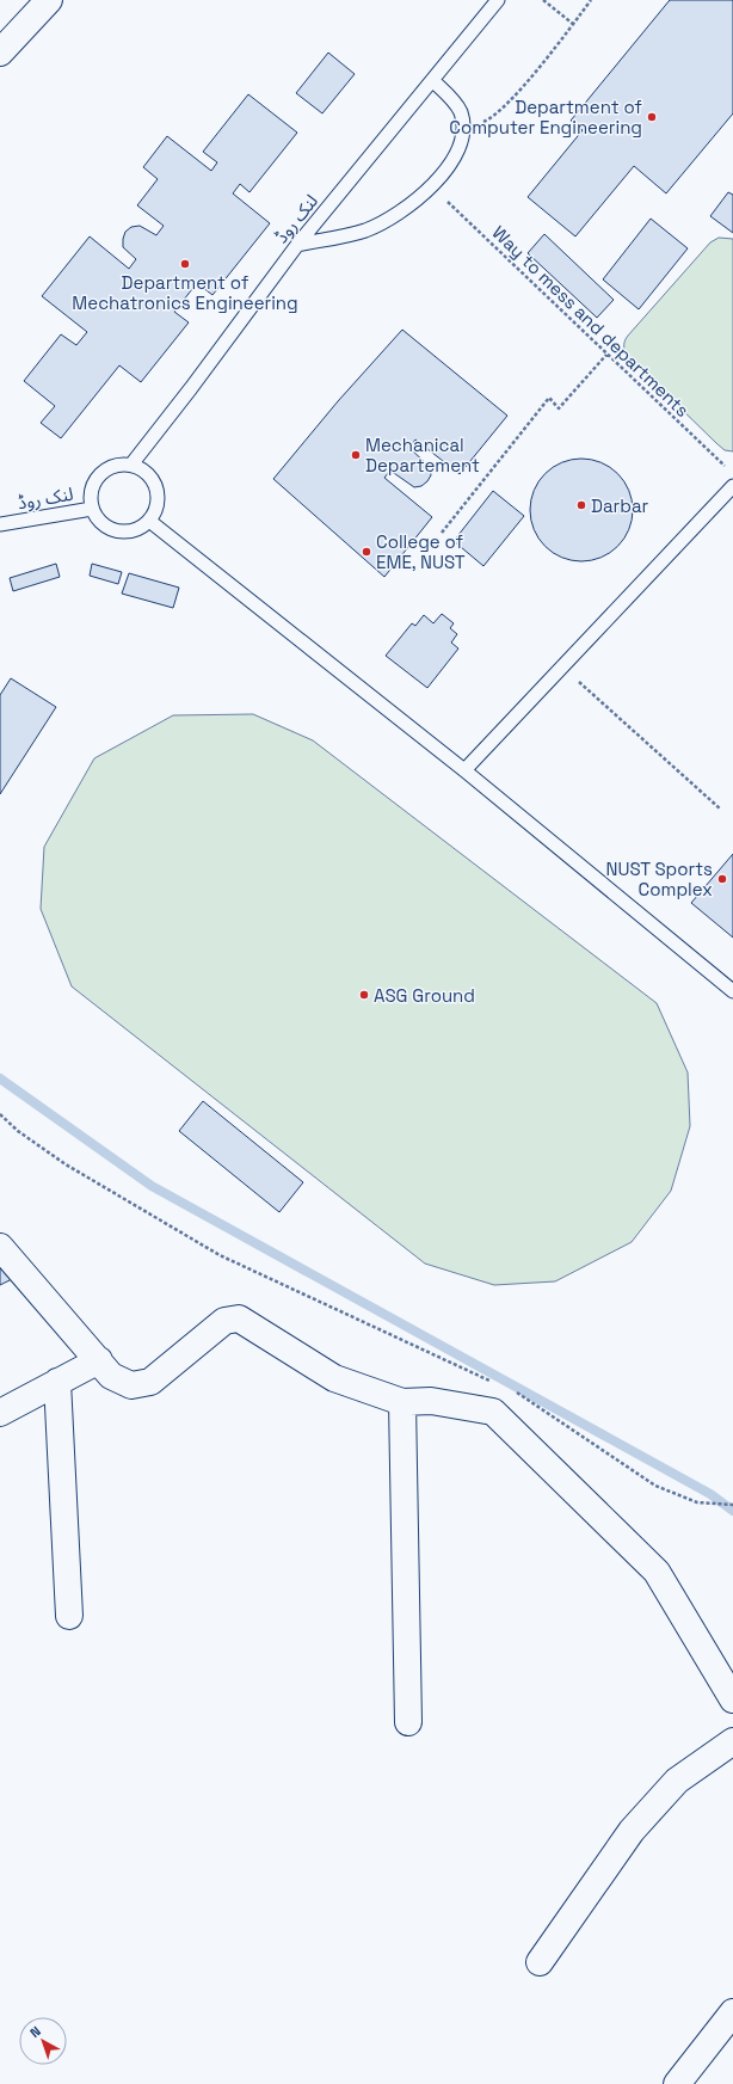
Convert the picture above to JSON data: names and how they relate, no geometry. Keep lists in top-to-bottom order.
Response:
{
  "streets": {
    "lane": ["لنک روڈ"],
    "path": ["Way to mess and departments"]
  },
  "places": [
    "Department of Computer Engineering",
    "Department of Mechatronics Engineering",
    "Mechanical Departement",
    "Darbar",
    "College of EME, NUST",
    "NUST Sports Complex",
    "ASG Ground"
  ],
  "north": "top left"
}
